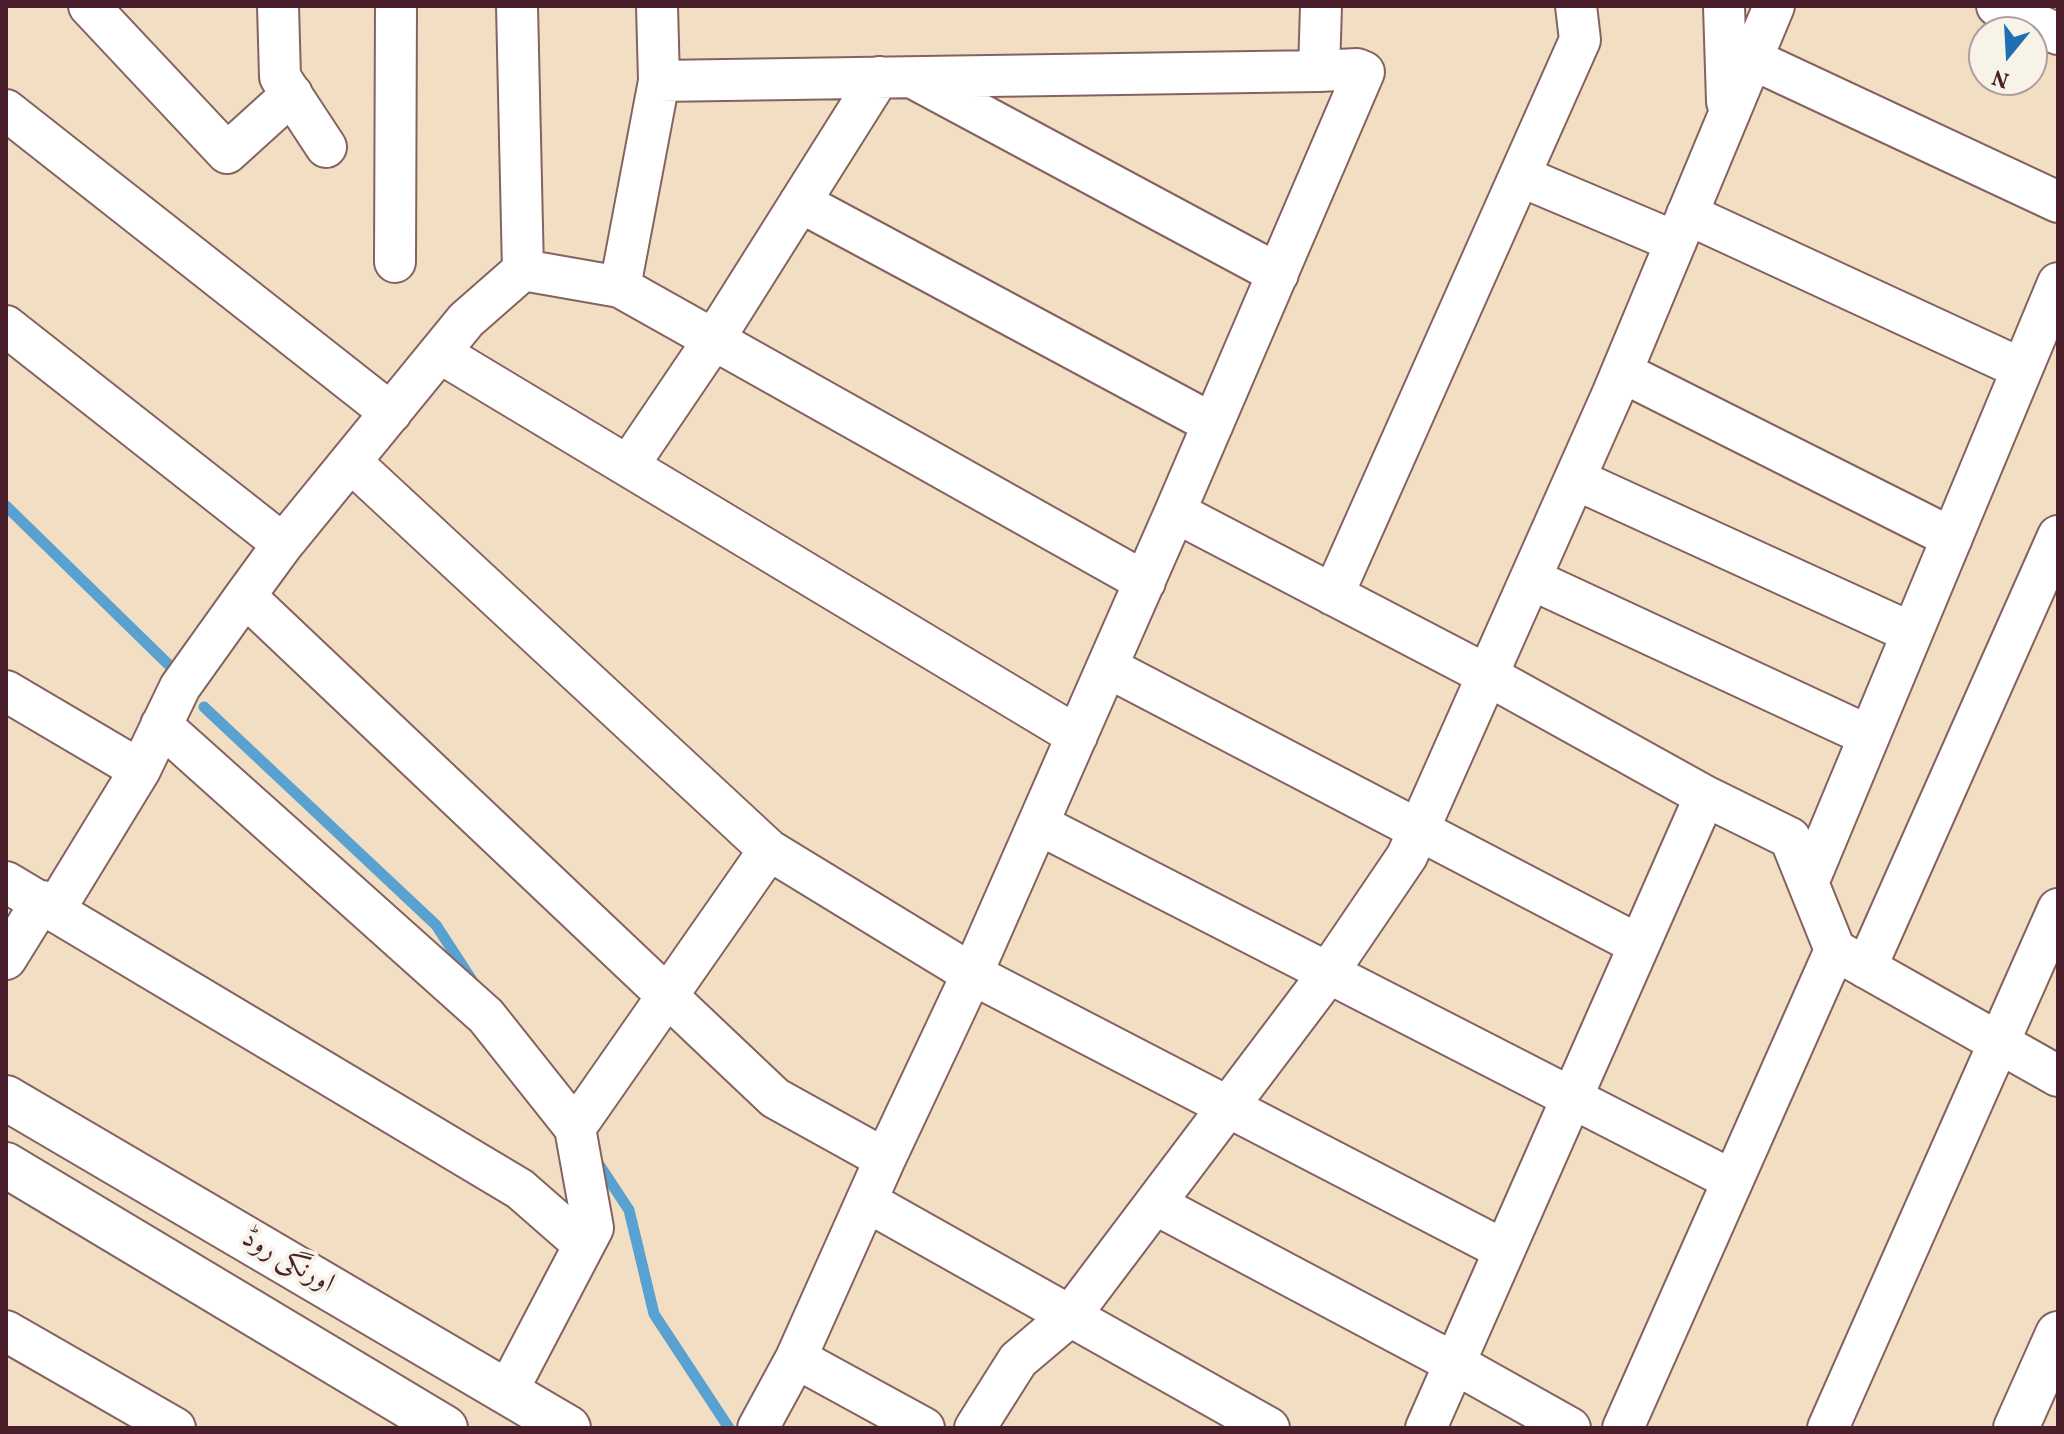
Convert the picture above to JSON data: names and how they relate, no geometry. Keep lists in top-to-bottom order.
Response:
{
  "streets": {
    "main road": ["اورنگی روڈ"]
  },
  "north": "bottom"
}
